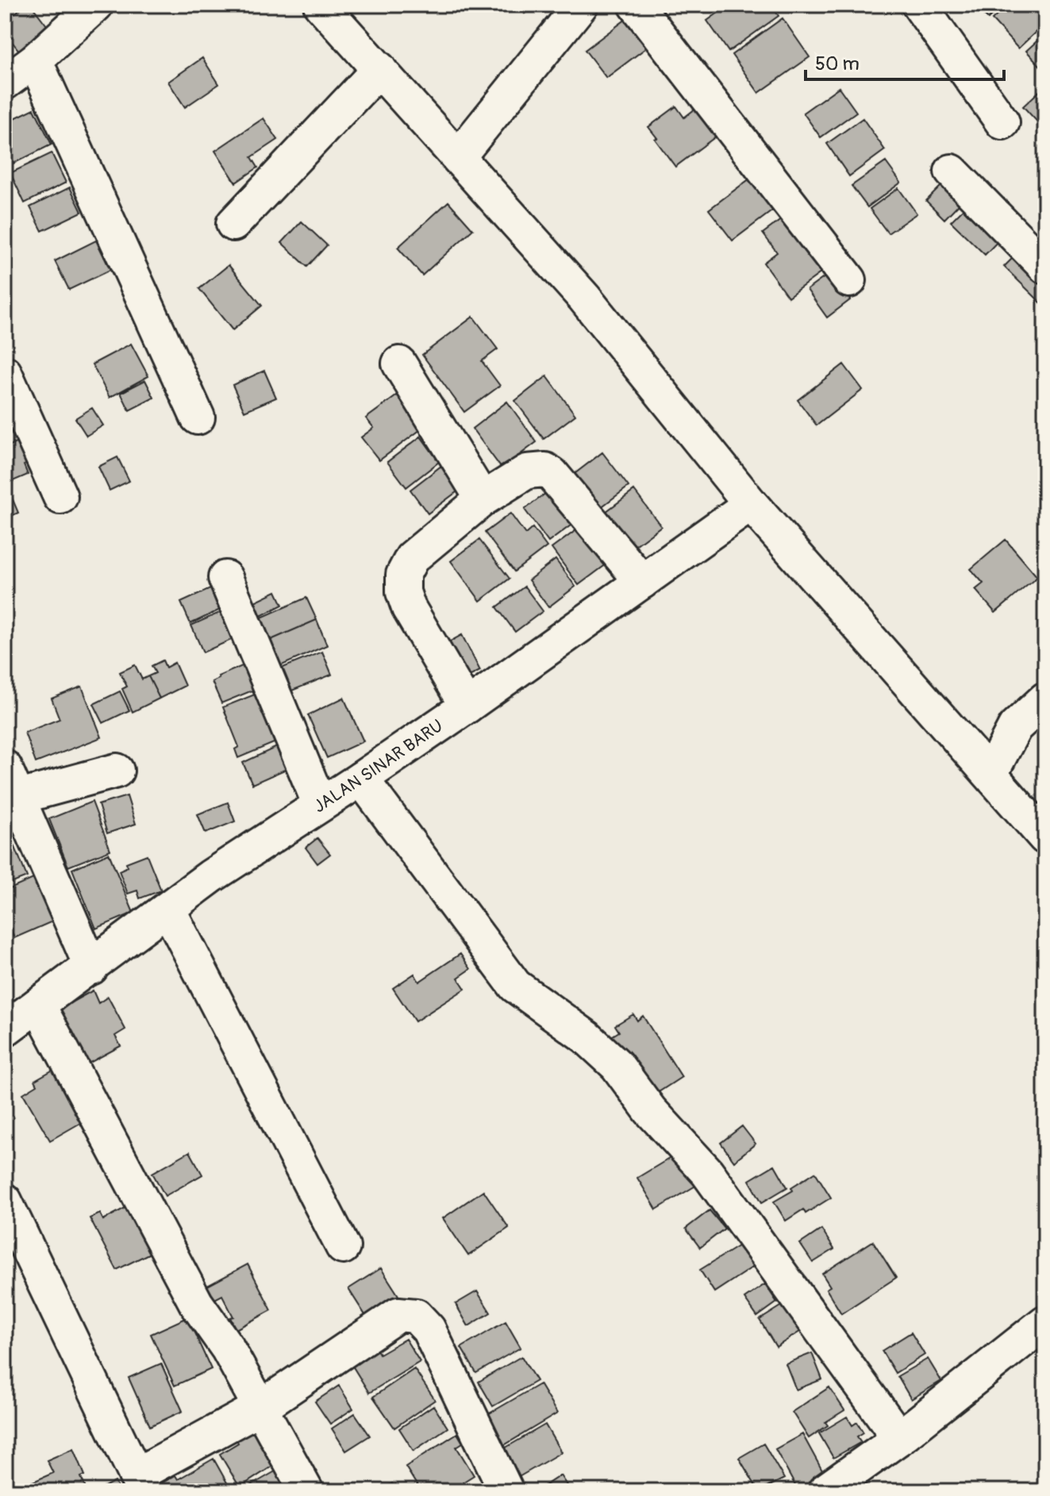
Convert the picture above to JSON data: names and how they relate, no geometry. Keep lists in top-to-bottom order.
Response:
{
  "streets": {
    "street": ["JALAN SINAR BARU"]
  },
  "scale_bar": "50 m"
}
